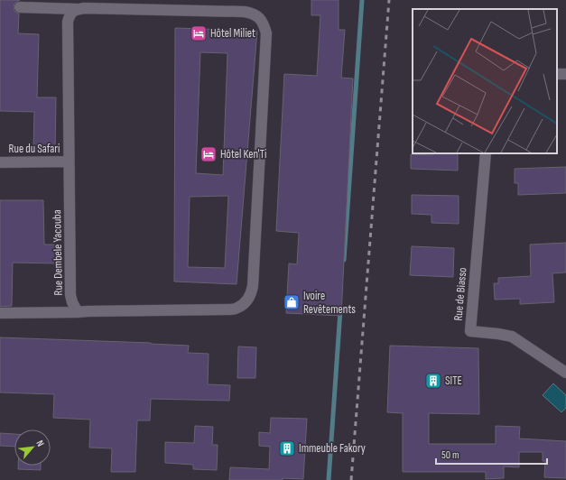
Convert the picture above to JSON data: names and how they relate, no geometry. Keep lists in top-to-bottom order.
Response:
{
  "streets": {
    "street": ["Rue du Safari", "Rue Dembele Yacouba", "Rue de Biasso"]
  },
  "crossings": [
    ["Rue du Safari", "Rue Dembele Yacouba"]
  ],
  "places": {
    "hotel": ["Hôtel Miliet", "Hôtel Ken'Ti"],
    "shop": ["Ivoire Revêtements"],
    "building": ["SITE", "Immeuble Fakory"]
  },
  "scale_bar": "50 m",
  "north": "top right"
}
